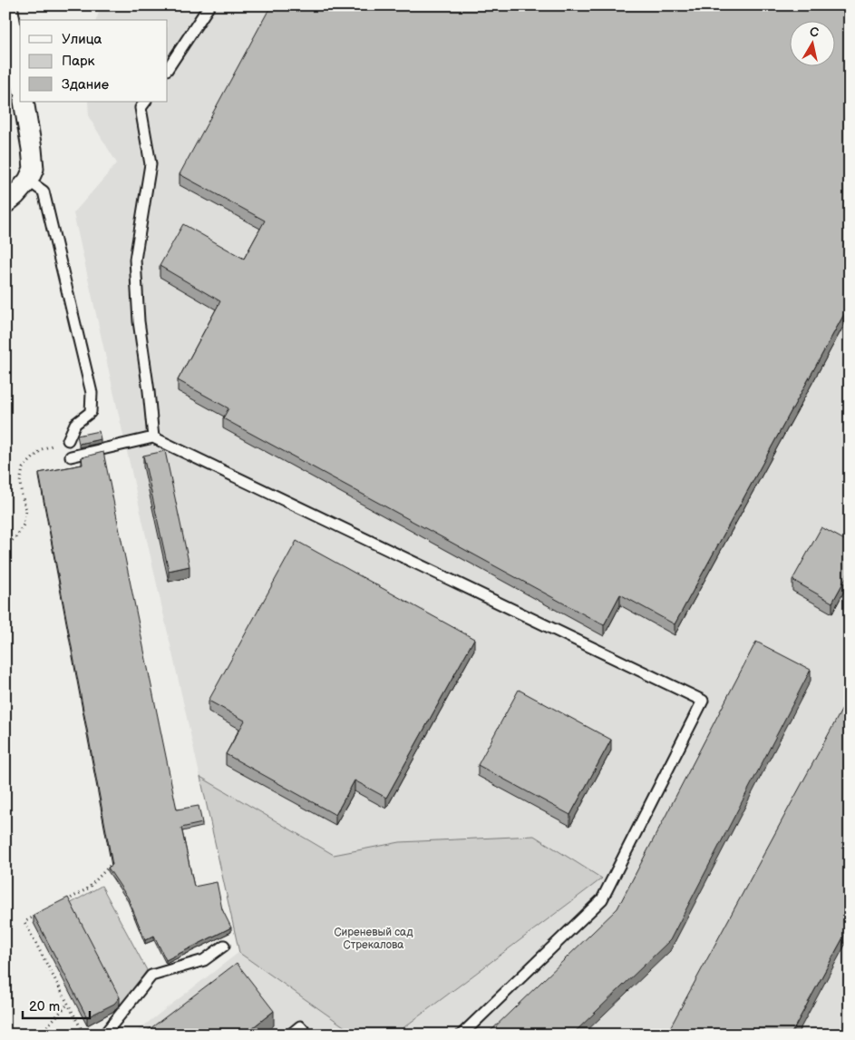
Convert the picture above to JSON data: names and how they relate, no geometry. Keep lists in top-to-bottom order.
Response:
{
  "parks": ["Сиреневый сад Стрекалова"],
  "legend": ["Улица", "Парк", "Здание"],
  "scale_bar": "20 m",
  "north": "top"
}
